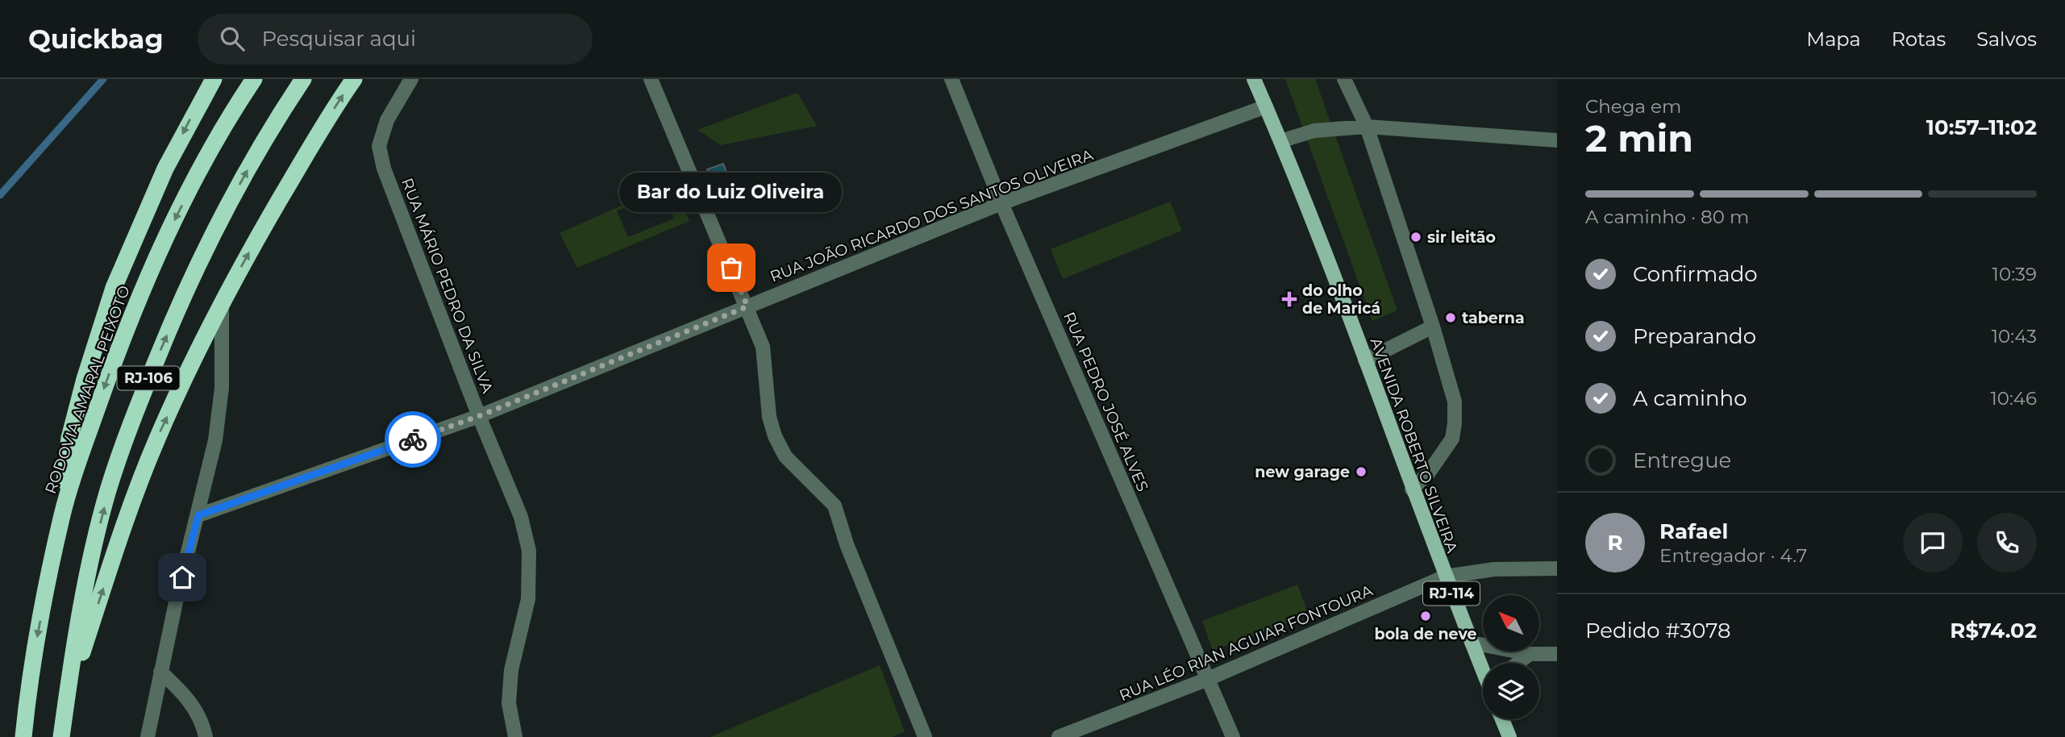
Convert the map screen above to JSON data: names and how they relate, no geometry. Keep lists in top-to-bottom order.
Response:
{
  "streets": {
    "highway": ["RJ-106", "RODOVIA AMARAL PEIXOTO"],
    "main road": ["AVENIDA ROBERTO SILVEIRA", "RJ-114"],
    "street": [
      "RUA JOÃO RICARDO DOS SANTOS OLIVEIRA",
      "RUA MÁRIO PEDRO DA SILVA",
      "RUA PEDRO JOSÉ ALVES",
      "RUA LÉO RIAN AGUIAR FONTOURA"
    ]
  },
  "crossings": [
    ["RUA JOÃO RICARDO DOS SANTOS OLIVEIRA", "RUA MÁRIO PEDRO DA SILVA"],
    ["RUA JOÃO RICARDO DOS SANTOS OLIVEIRA", "RUA PEDRO JOSÉ ALVES"],
    ["RUA JOÃO RICARDO DOS SANTOS OLIVEIRA", "AVENIDA ROBERTO SILVEIRA"],
    ["RUA PEDRO JOSÉ ALVES", "RUA LÉO RIAN AGUIAR FONTOURA"],
    ["AVENIDA ROBERTO SILVEIRA", "RUA LÉO RIAN AGUIAR FONTOURA"]
  ],
  "places": {
    "other": [
      "sir leitão",
      "Bar do Luiz Oliveira",
      "taberna",
      "new garage",
      "bola de neve"
    ],
    "health": ["do olho de Maricá"]
  },
  "north": "top left",
  "page": {
    "header": "Quickbag",
    "search": "Pesquisar aqui",
    "nav": ["Mapa", "Rotas", "Salvos"],
    "heading": ["2 min", "Chega em", "10:57–11:02"],
    "panel": [
      "Rafael",
      "Entregador · 4.7",
      "Pedido #3078",
      "R$74.02"
    ],
    "bubble": "Bar do Luiz Oliveira",
    "bar": "A caminho · 80 m",
    "list": [
      ["Confirmado", "10:39"],
      ["Preparando", "10:43"],
      ["A caminho", "10:46"],
      "Entregue"
    ],
    "round": "R"
  }
}
